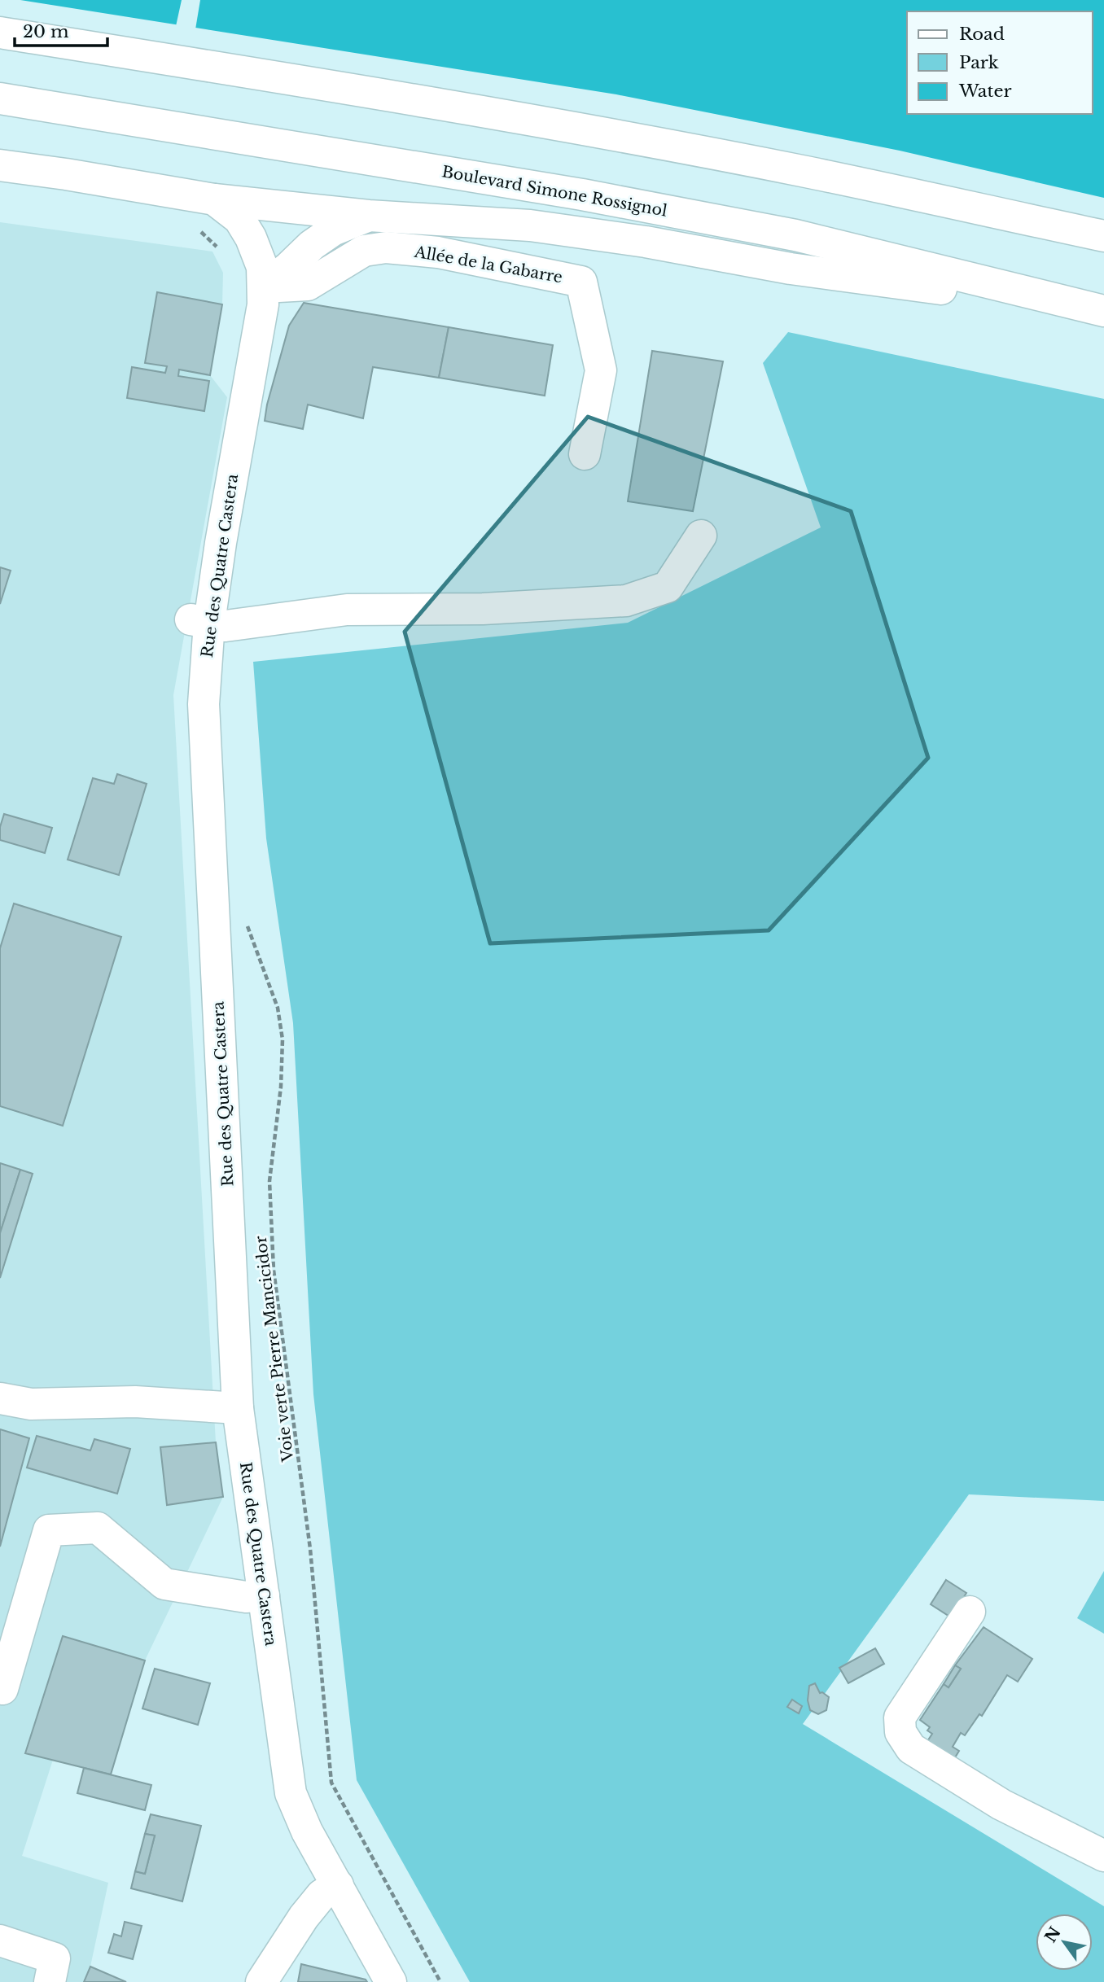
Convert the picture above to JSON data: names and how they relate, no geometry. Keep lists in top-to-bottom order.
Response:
{
  "streets": {
    "main road": ["Boulevard Simone Rossignol", "Allée de la Gabarre", "Rue des Quatre Castera"],
    "path": ["Voie verte Pierre Mancicidor"]
  },
  "crossings": [
    ["Allée de la Gabarre", "Rue des Quatre Castera"]
  ],
  "legend": ["Road", "Park", "Water"],
  "scale_bar": "20 m",
  "north": "top left"
}
